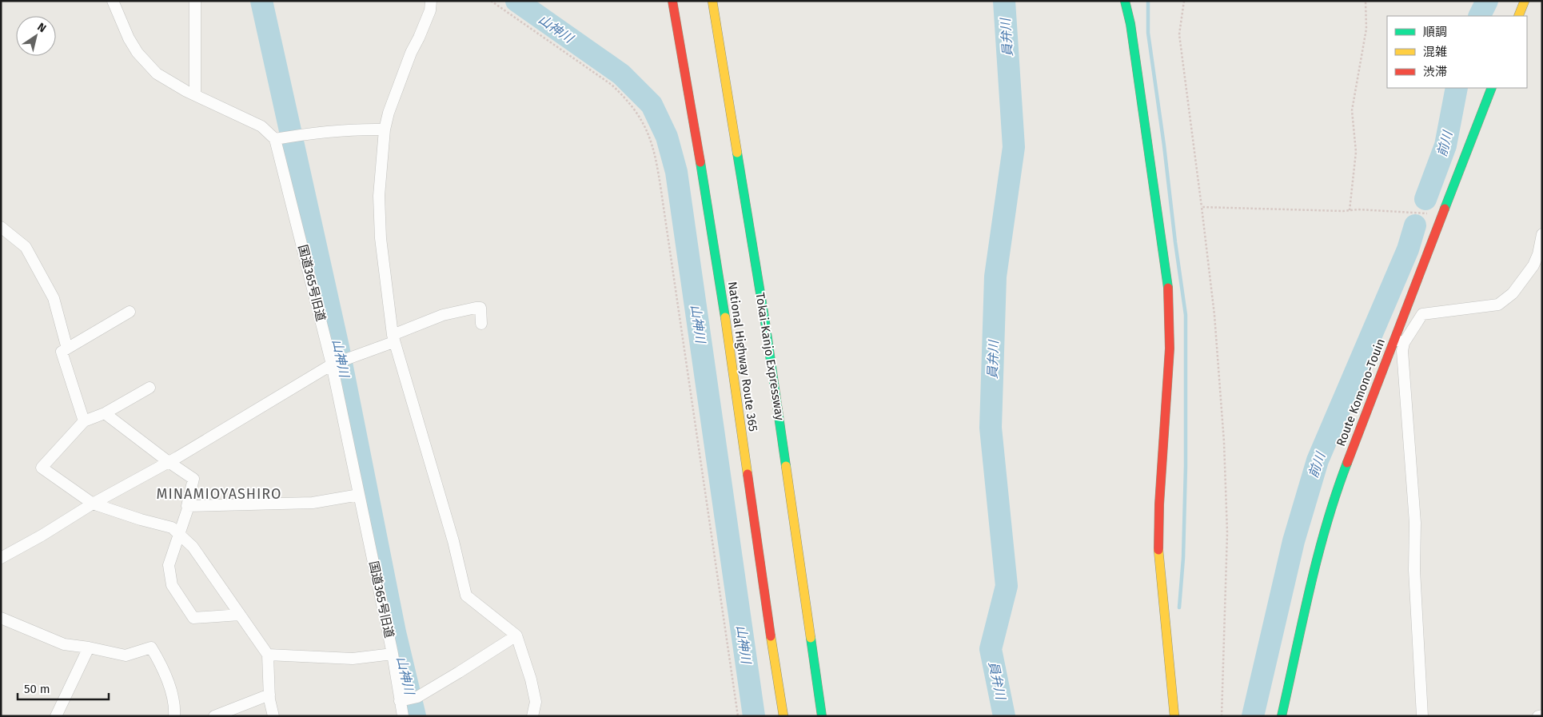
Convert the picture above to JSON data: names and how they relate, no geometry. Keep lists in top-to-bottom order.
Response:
{
  "streets": {
    "main road": ["National Highway Route 365", "Route Komono-Touin"],
    "street": ["国道365号旧道"]
  },
  "districts": ["MINAMIOYASHIRO"],
  "water": ["山神川", "員弁川", "前川"],
  "legend": ["順調", "混雑", "渋滞"],
  "scale_bar": "50 m",
  "north": "top right"
}
